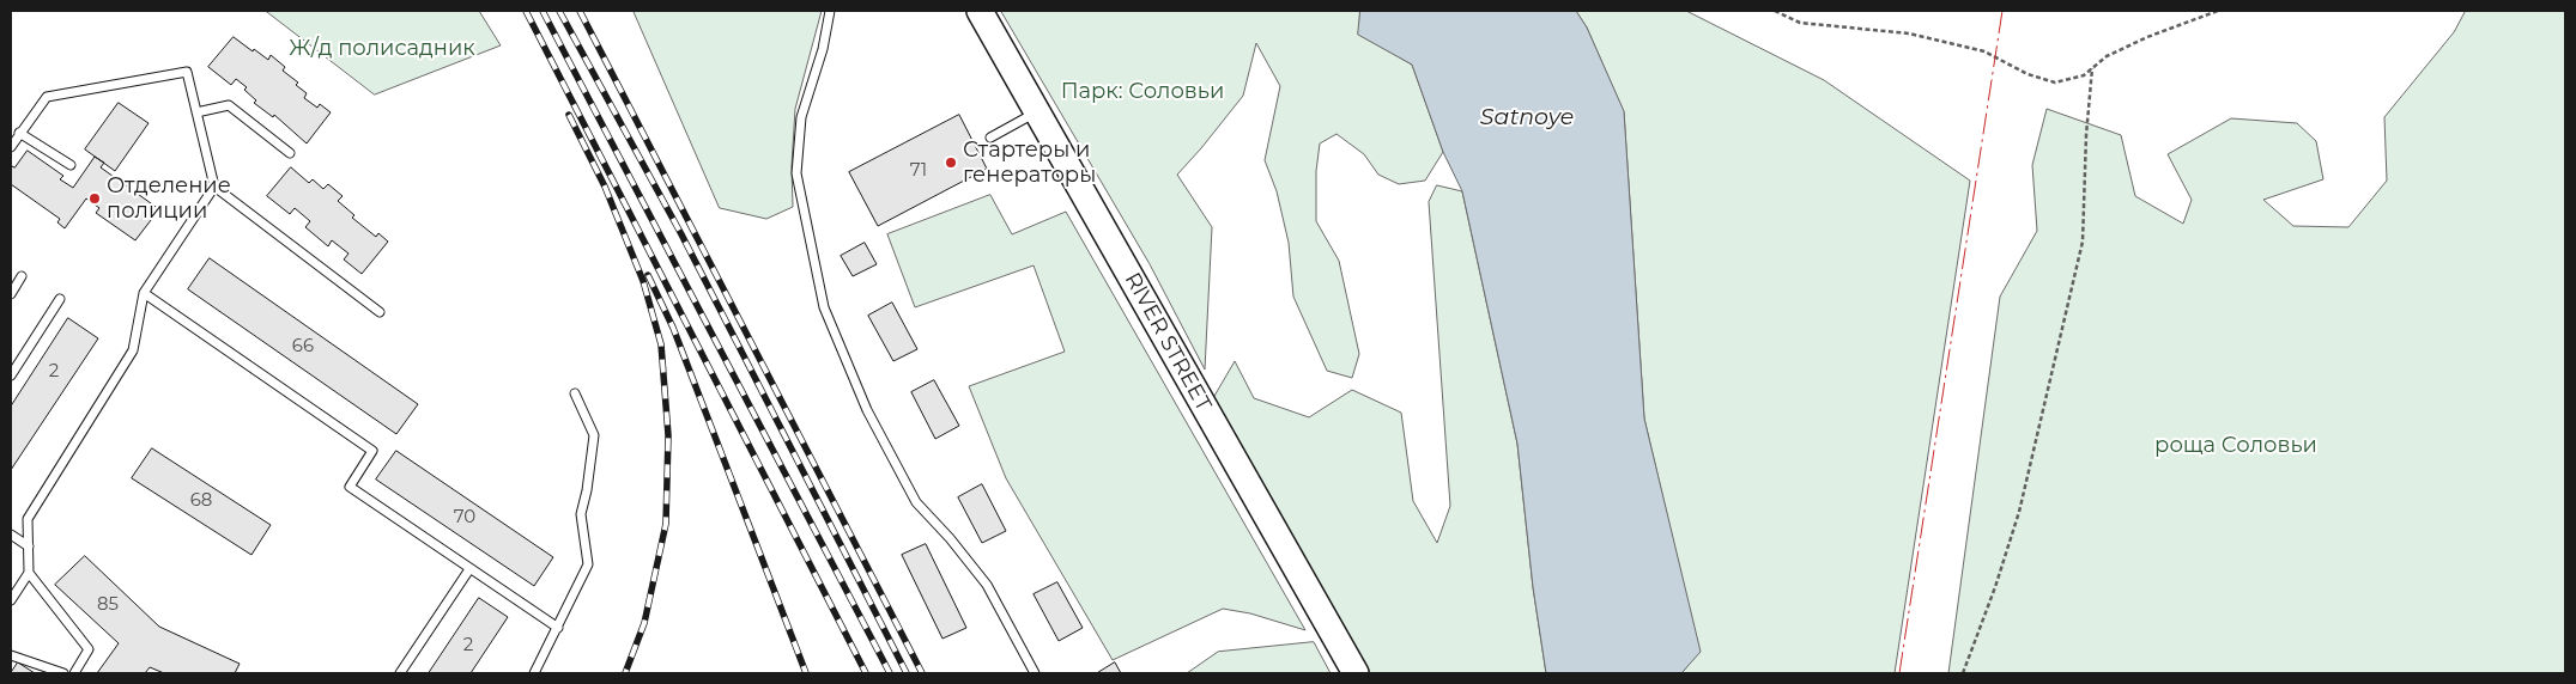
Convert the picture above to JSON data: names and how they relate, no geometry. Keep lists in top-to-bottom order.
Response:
{
  "streets": {
    "main road": ["RIVER STREET"]
  },
  "water": ["Satnoye"],
  "parks": ["Ж/д полисадник", "Парк: Соловьи", "роща Соловьи"],
  "places": ["Стартеры и генераторы", "Отделение полиции"],
  "house_numbers": [
    "71",
    "66",
    "2",
    "68",
    "70",
    "85",
    "2"
  ]
}
